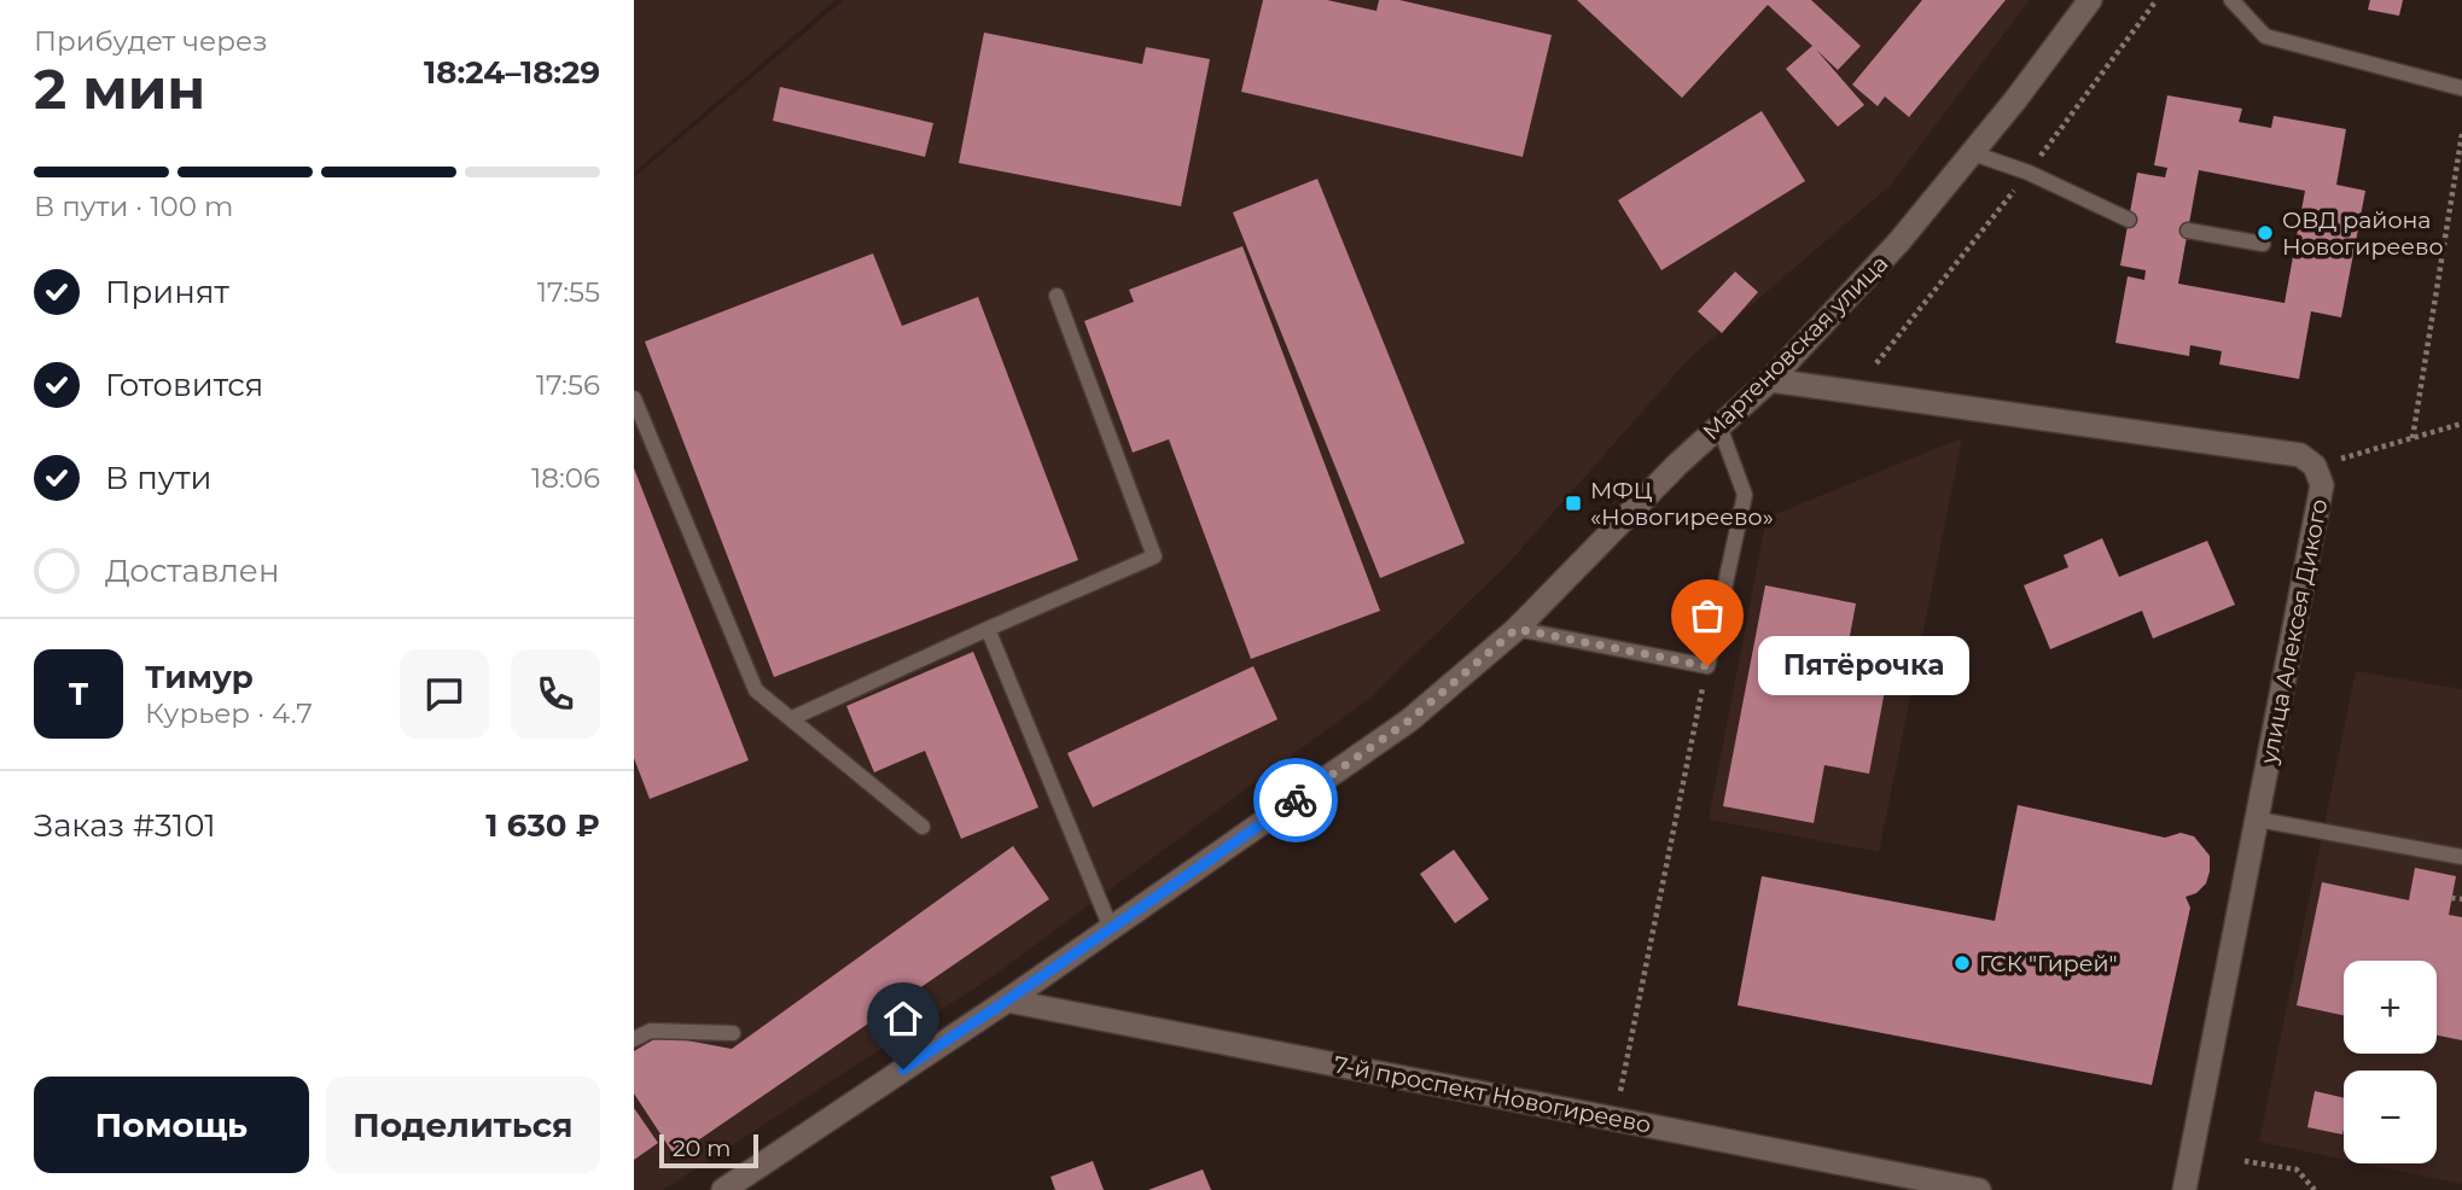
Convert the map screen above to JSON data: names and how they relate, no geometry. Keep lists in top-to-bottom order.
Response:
{
  "streets": {
    "street": ["Мартеновская улица", "улица Алексея Дикого", "7-й проспект Новогиреево"]
  },
  "crossings": [
    ["Мартеновская улица", "улица Алексея Дикого"],
    ["Мартеновская улица", "7-й проспект Новогиреево"]
  ],
  "places": {
    "other": ["ОВД района Новогиреево", "Пятёрочка", "ГСК \"Гирей\""],
    "transit": ["МФЦ «Новогиреево»"]
  },
  "scale_bar": "20 m",
  "page": {
    "heading": ["2 мин", "Прибудет через", "18:24–18:29"],
    "panel": [
      "Тимур",
      "Курьер · 4.7",
      "Заказ #3101",
      "1 630 ₽"
    ],
    "bar": "В пути · 100 m",
    "list": [
      ["Принят", "17:55"],
      ["Готовится", "17:56"],
      ["В пути", "18:06"],
      "Доставлен"
    ],
    "bubble": "Пятёрочка",
    "round": "Т",
    "map_buttons": ["+", "−"],
    "buttons": ["Помощь", "Поделиться"],
    "scale": "20 m"
  }
}
